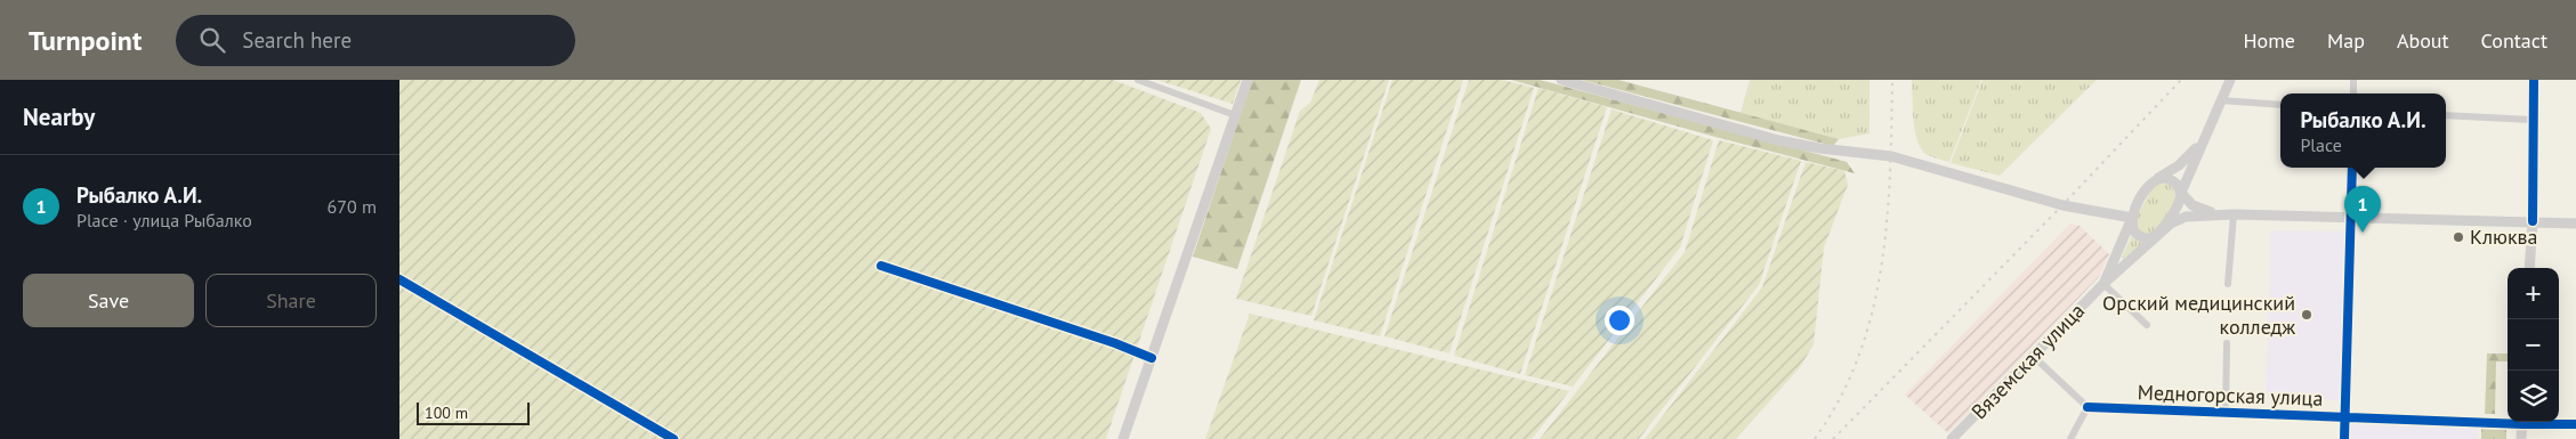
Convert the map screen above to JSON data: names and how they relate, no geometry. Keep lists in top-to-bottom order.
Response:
{
  "streets": {
    "main road": ["Вяземская улица"],
    "street": ["Медногорская улица"]
  },
  "places": ["Клюква", "Орский медицинский колледж"],
  "scale_bar": "100 m",
  "page": {
    "header": "Turnpoint",
    "search": "Search here",
    "nav": [
      "Home",
      "Map",
      "About",
      "Contact"
    ],
    "heading": "Nearby",
    "popup": ["Рыбалко А.И.", "Place"],
    "list": [
      {
        "mark": "1",
        "name": "Рыбалко А.И.",
        "note": "Place · улица Рыбалко",
        "value": "670 m"
      }
    ],
    "pins": "1",
    "buttons": ["Save", "Share"],
    "map_buttons": ["+", "−"],
    "scale": "100 m"
  }
}
